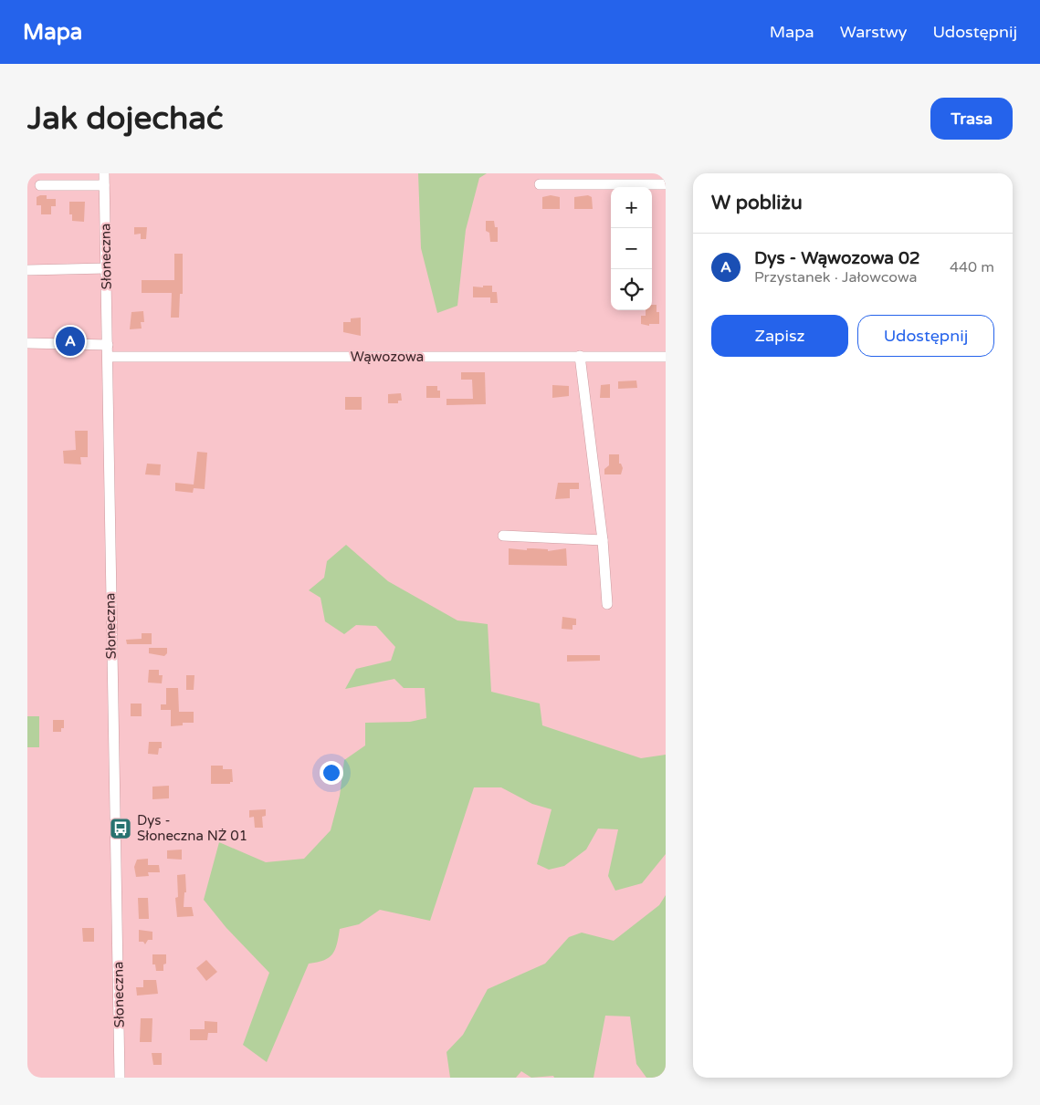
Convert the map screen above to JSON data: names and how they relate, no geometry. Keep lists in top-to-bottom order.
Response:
{
  "streets": {
    "street": ["Słoneczna", "Wąwozowa"]
  },
  "crossings": [
    ["Słoneczna", "Wąwozowa"]
  ],
  "places": {
    "bus stop": ["Dys - Słoneczna NŻ 01"]
  },
  "page": {
    "header": "Mapa",
    "nav": ["Mapa", "Warstwy", "Udostępnij"],
    "buttons": [
      "Trasa",
      ["Zapisz", "Udostępnij"]
    ],
    "title": "Jak dojechać",
    "heading": "W pobliżu",
    "map_buttons": ["+", "−"],
    "list": [
      {
        "mark": "A",
        "name": "Dys - Wąwozowa 02",
        "note": "Przystanek · Jałowcowa",
        "value": "440 m"
      }
    ],
    "pins": "A"
  }
}
